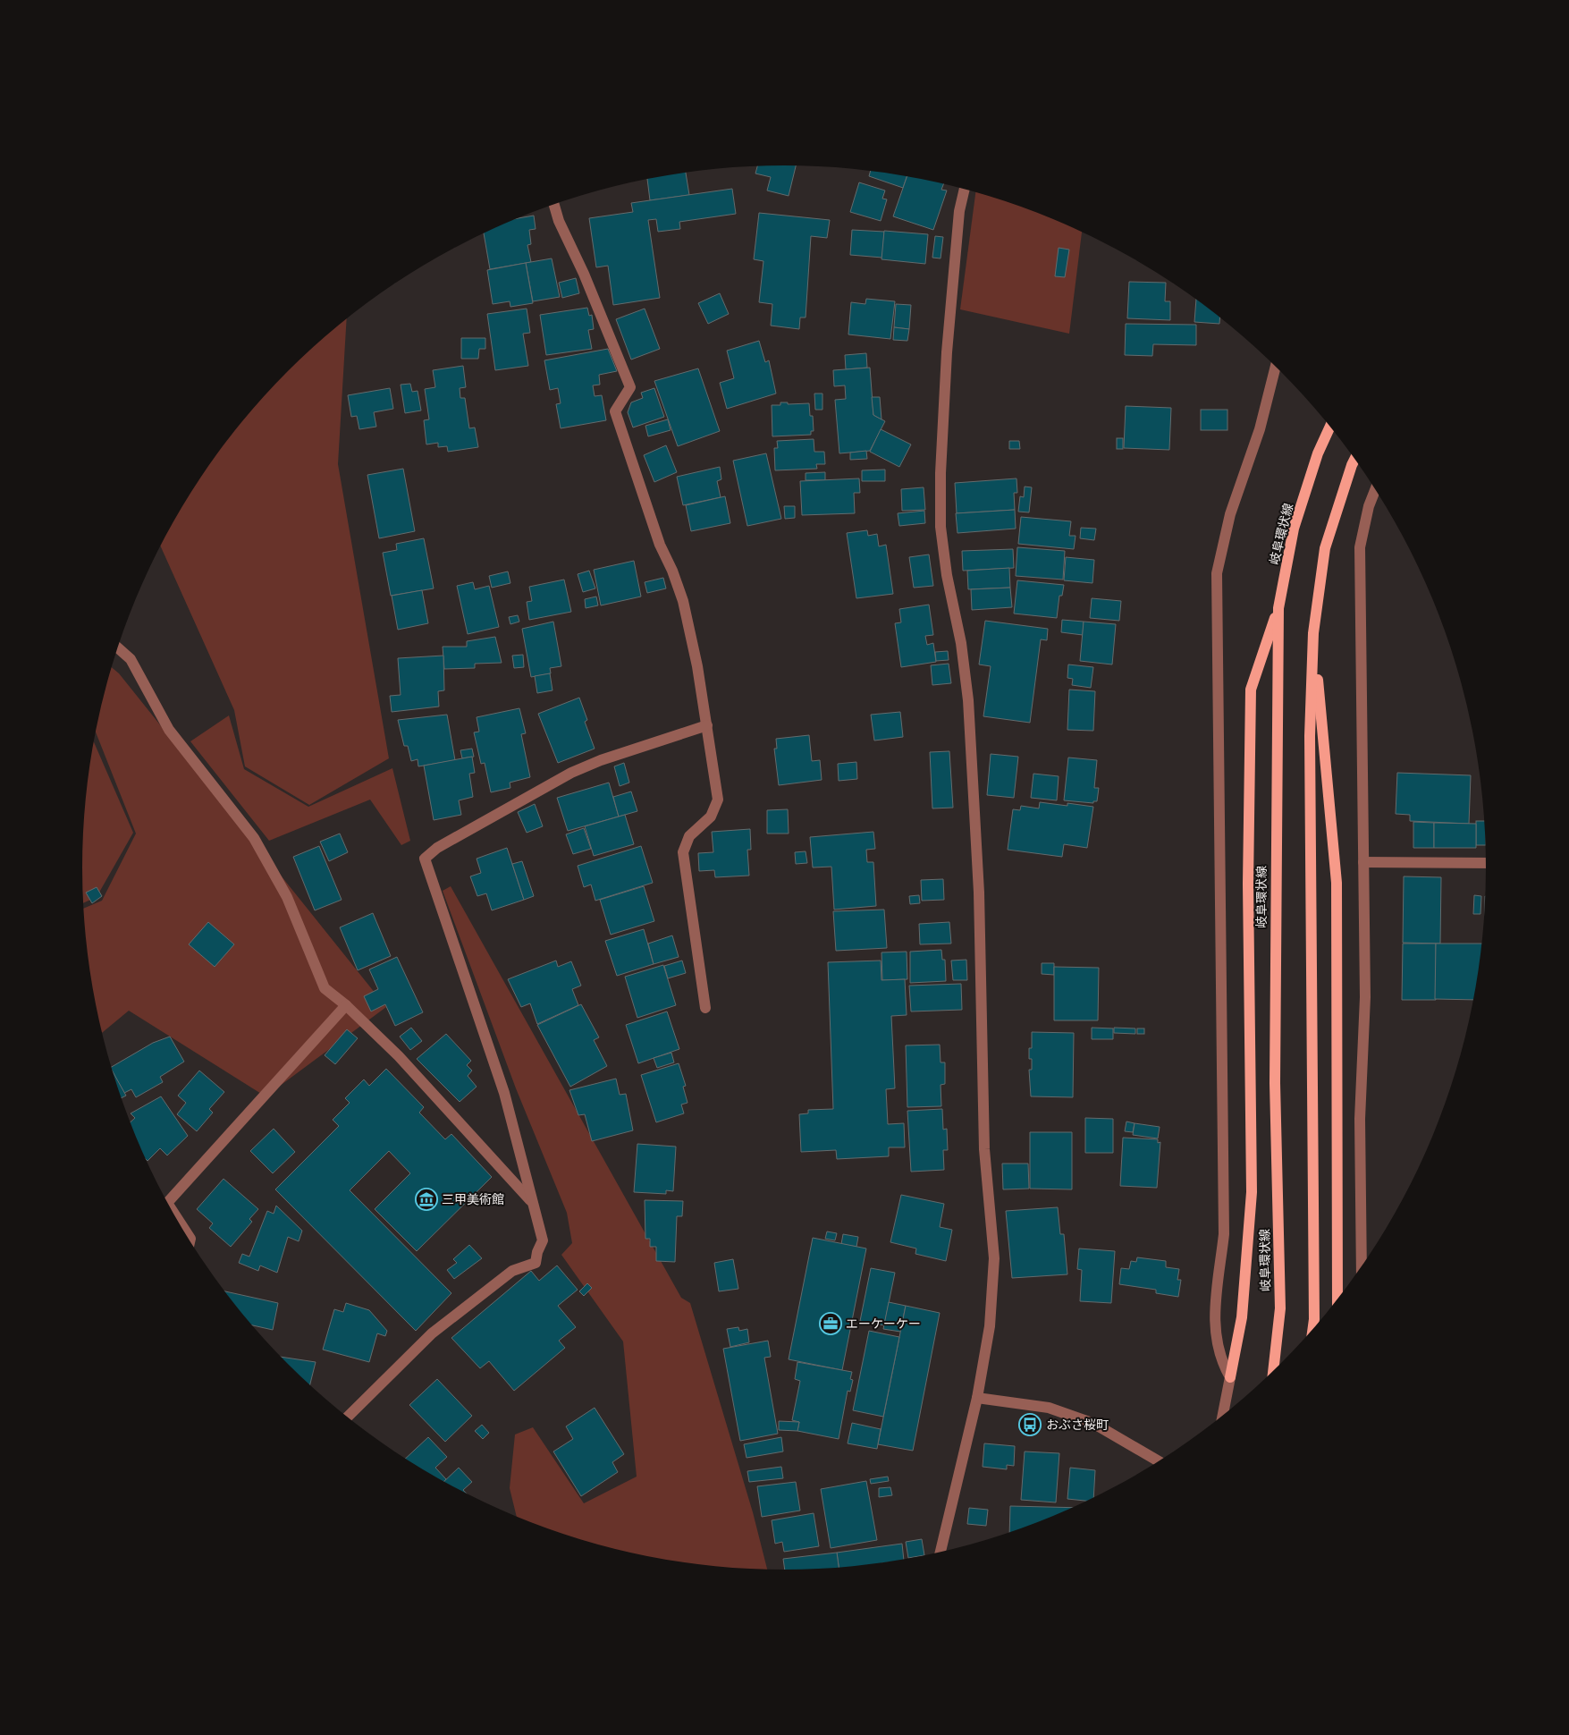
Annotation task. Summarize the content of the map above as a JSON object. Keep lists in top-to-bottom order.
{
  "streets": {
    "main road": ["岐阜環状線"]
  },
  "places": {
    "museum": ["三甲美術館"],
    "office": ["エーケーケー"],
    "bus stop": ["おぶさ桜町"]
  }
}
